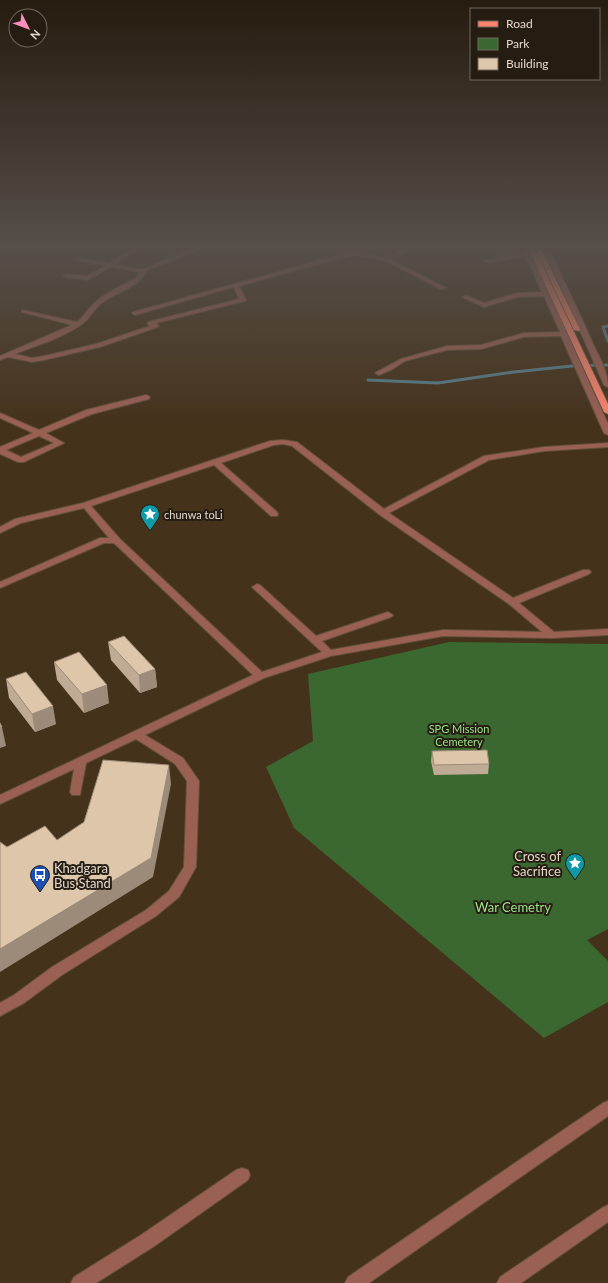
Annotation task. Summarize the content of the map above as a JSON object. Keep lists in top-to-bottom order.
{
  "parks": ["SPG Mission Cemetery", "War Cemetry"],
  "places": {
    "place": ["chunwa toLi", "Cross of Sacrifice"],
    "bus stop": ["Khadgara Bus Stand"]
  },
  "legend": ["Road", "Park", "Building"],
  "north": "bottom right"
}
